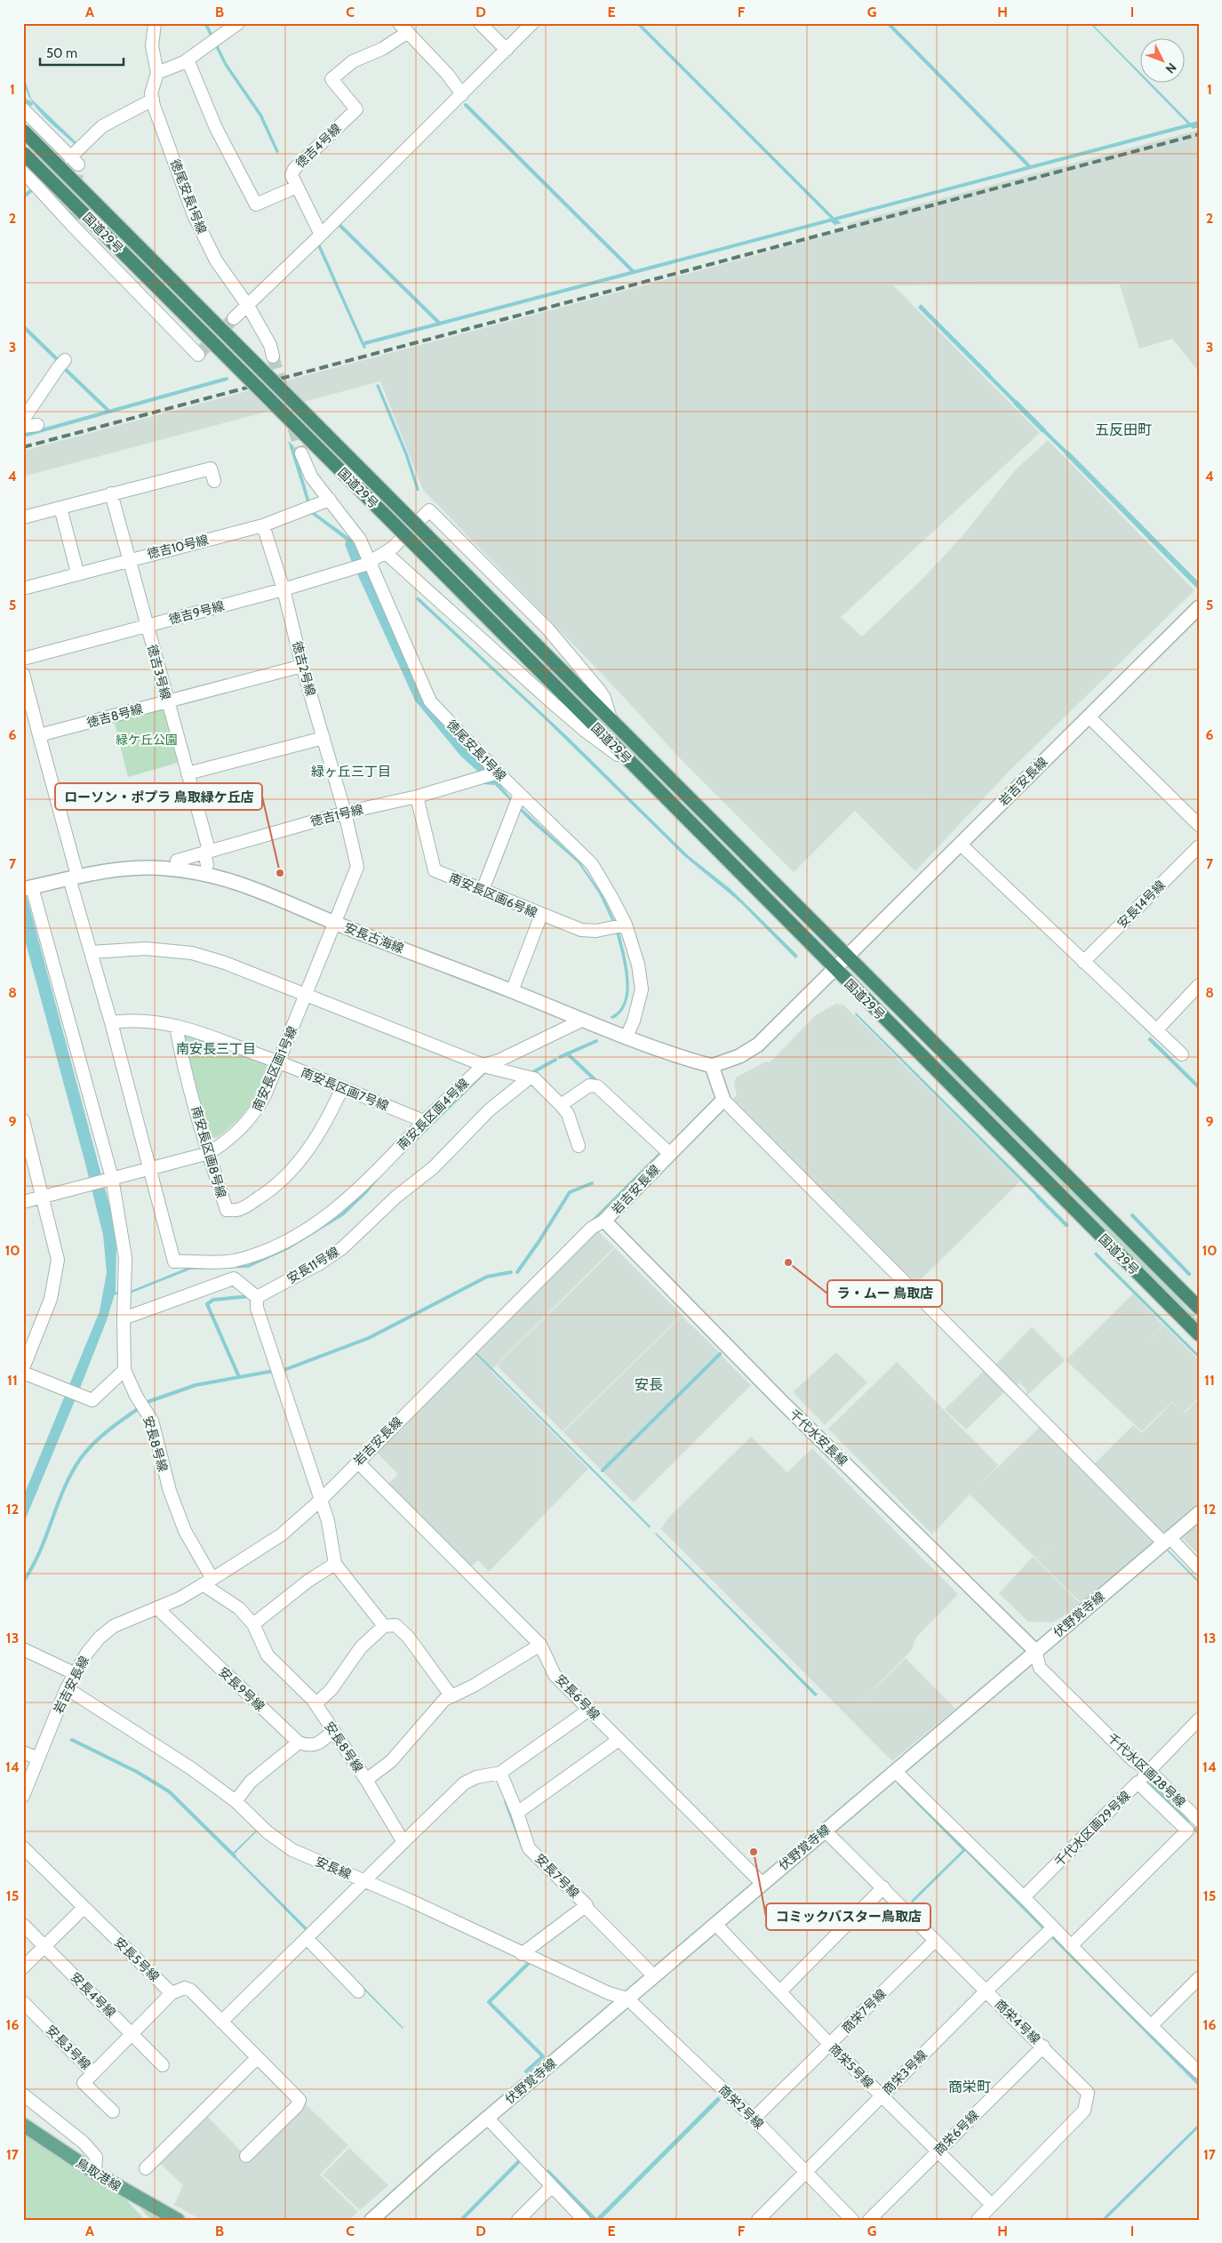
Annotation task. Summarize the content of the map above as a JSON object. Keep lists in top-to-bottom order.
{
  "streets": {
    "highway": ["国道29号"],
    "main road": ["鳥取港線"],
    "street": [
      "徳吉4号線",
      "徳尾安長1号線",
      "徳吉10号線",
      "徳吉9号線",
      "徳吉2号線",
      "徳吉3号線",
      "徳吉8号線",
      "岩吉安長線",
      "徳吉1号線",
      "南安長区画6号線",
      "安長14号線",
      "安長古海線",
      "南安長区画1号線",
      "南安長区画7号線",
      "南安長区画4号線",
      "南安長区画8号線",
      "安長11号線",
      "千代水安長線",
      "安長8号線",
      "伏野覚寺線",
      "安長9号線",
      "安長6号線",
      "千代水区画28号線",
      "千代水区画29号線",
      "安長線",
      "安長7号線",
      "安長5号線",
      "安長4号線",
      "商栄7号線",
      "商栄4号線",
      "安長3号線",
      "商栄5号線",
      "商栄3号線",
      "商栄2号線",
      "商栄6号線"
    ]
  },
  "crossings": [
    ["徳尾安長1号線", "徳吉10号線"],
    ["徳尾安長1号線", "徳吉9号線"],
    ["徳尾安長1号線", "徳吉1号線"],
    ["徳尾安長1号線", "南安長区画6号線"],
    ["徳尾安長1号線", "安長古海線"],
    ["国道29号", "徳吉9号線"],
    ["国道29号", "岩吉安長線"],
    ["徳吉10号線", "徳吉2号線"],
    ["徳吉10号線", "徳吉3号線"],
    ["徳吉9号線", "徳吉2号線"],
    ["徳吉9号線", "徳吉3号線"],
    ["徳吉2号線", "徳吉8号線"],
    ["徳吉2号線", "徳吉1号線"],
    ["徳吉2号線", "南安長区画1号線"],
    ["徳吉3号線", "徳吉8号線"],
    ["徳吉3号線", "徳吉1号線"],
    ["岩吉安長線", "安長古海線"],
    ["岩吉安長線", "千代水安長線"],
    ["岩吉安長線", "安長8号線"],
    ["岩吉安長線", "安長9号線"],
    ["岩吉安長線", "安長6号線"],
    ["岩吉安長線", "安長線"],
    ["徳吉1号線", "南安長区画6号線"],
    ["徳吉1号線", "南安長区画1号線"],
    ["安長古海線", "南安長区画1号線"],
    ["安長古海線", "安長8号線"],
    ["南安長区画1号線", "南安長区画7号線"],
    ["南安長区画1号線", "南安長区画4号線"],
    ["南安長区画1号線", "南安長区画8号線"],
    ["南安長区画1号線", "安長8号線"],
    ["南安長区画7号線", "南安長区画4号線"],
    ["南安長区画7号線", "南安長区画8号線"],
    ["千代水安長線", "伏野覚寺線"],
    ["千代水安長線", "千代水区画28号線"],
    ["伏野覚寺線", "安長6号線"],
    ["伏野覚寺線", "千代水区画28号線"],
    ["伏野覚寺線", "安長線"],
    ["伏野覚寺線", "商栄4号線"],
    ["伏野覚寺線", "商栄5号線"],
    ["伏野覚寺線", "商栄2号線"],
    ["安長線", "安長7号線"],
    ["安長線", "商栄2号線"],
    ["商栄7号線", "商栄4号線"],
    ["商栄7号線", "商栄5号線"],
    ["商栄7号線", "商栄2号線"],
    ["商栄4号線", "商栄5号線"],
    ["商栄4号線", "商栄3号線"],
    ["商栄4号線", "商栄6号線"],
    ["商栄5号線", "商栄3号線"],
    ["商栄5号線", "商栄6号線"],
    ["商栄3号線", "商栄2号線"]
  ],
  "districts": [
    "五反田町",
    "緑ヶ丘三丁目",
    "南安長三丁目",
    "安長",
    "商栄町"
  ],
  "parks": ["緑ケ丘公園"],
  "places": ["ローソン・ポプラ 鳥取緑ケ丘店", "ラ・ムー 鳥取店", "コミックバスター鳥取店"],
  "scale_bar": "50 m",
  "north": "bottom right",
  "grid": {
    "columns": [
      "A",
      "B",
      "C",
      "D",
      "E",
      "F",
      "G",
      "H",
      "I"
    ],
    "rows": [
      "1",
      "2",
      "3",
      "4",
      "5",
      "6",
      "7",
      "8",
      "9",
      "10",
      "11",
      "12",
      "13",
      "14",
      "15",
      "16",
      "17"
    ]
  }
}
